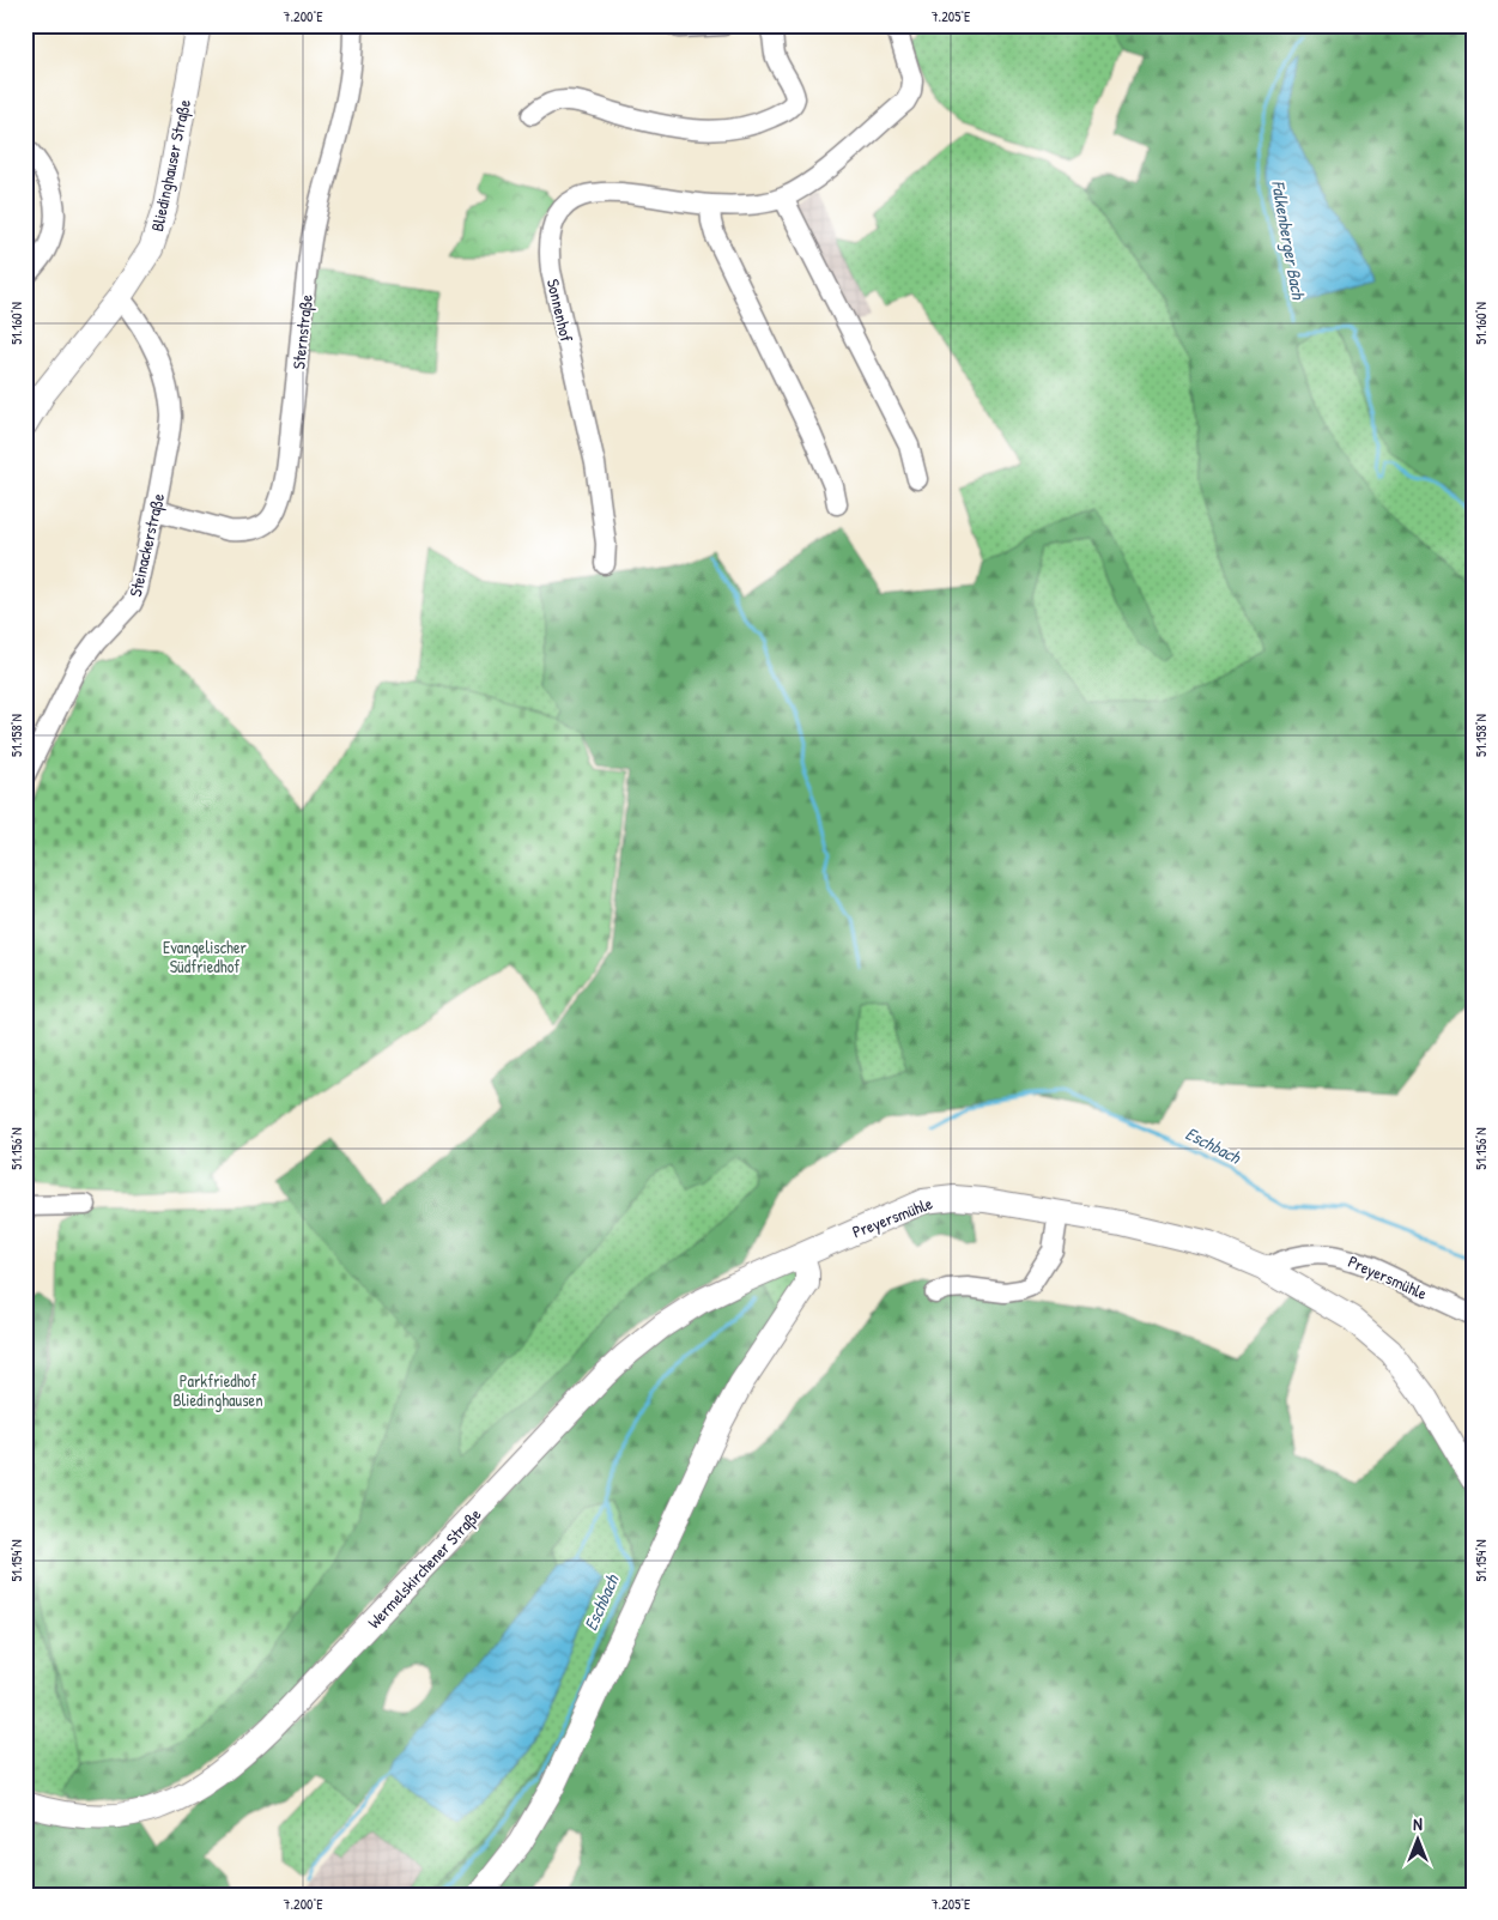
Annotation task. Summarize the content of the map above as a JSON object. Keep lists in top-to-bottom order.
{
  "streets": {
    "main road": ["Bliedinghauser Straße", "Preyersmühle", "Wermelskirchener Straße"],
    "street": ["Sonnenhof", "Sternstraße", "Steinackerstraße"]
  },
  "crossings": [
    ["Bliedinghauser Straße", "Steinackerstraße"],
    ["Sternstraße", "Steinackerstraße"],
    ["Preyersmühle", "Wermelskirchener Straße"]
  ],
  "water": ["Falkenberger Bach", "Eschbach"],
  "parks": ["Evangelischer Südfriedhof", "Parkfriedhof Bliedinghausen"],
  "north": "top",
  "coordinates": [
    "7.200°E",
    "7.205°E",
    "51.160°N",
    "51.158°N",
    "51.156°N",
    "51.154°N"
  ]
}
